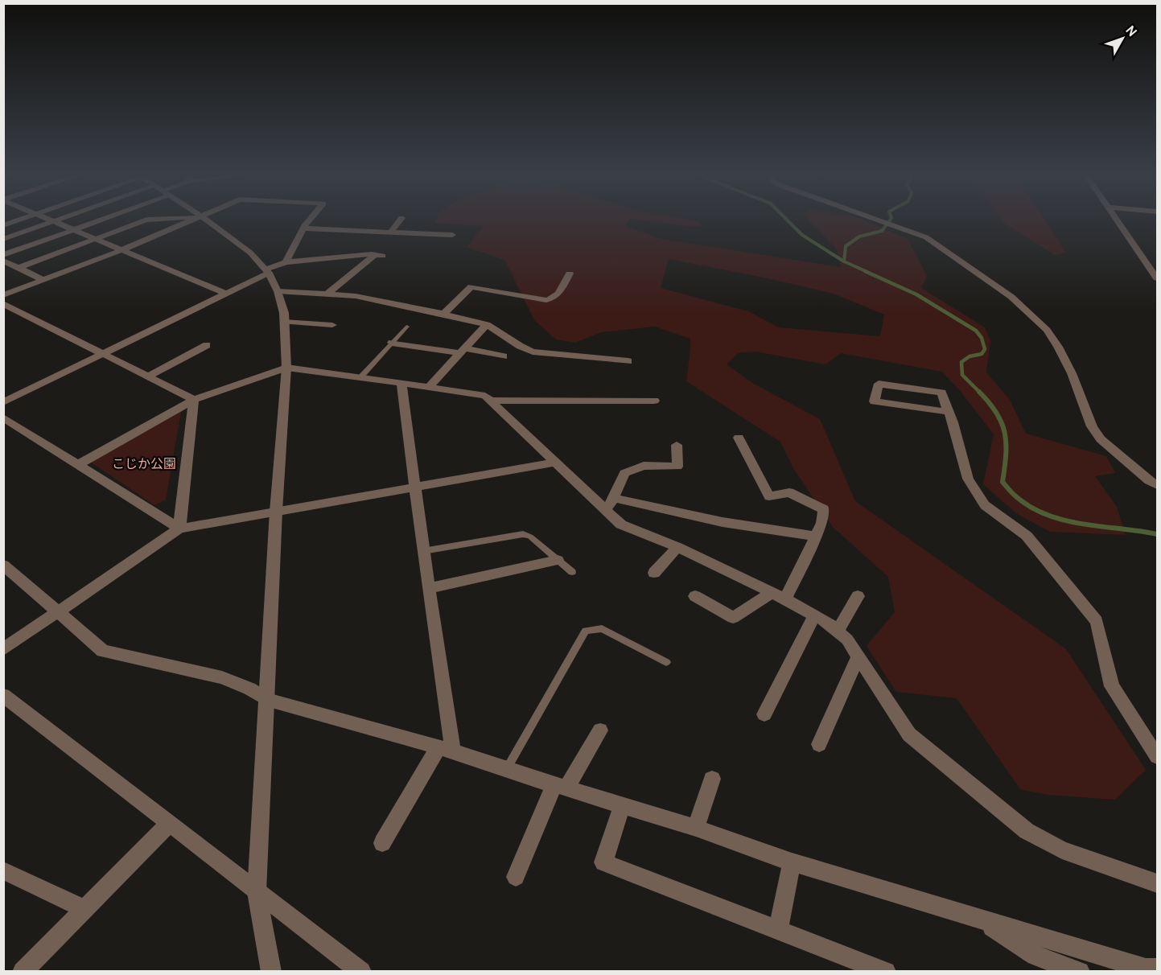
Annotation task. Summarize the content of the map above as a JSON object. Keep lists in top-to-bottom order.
{
  "parks": ["こじか公園"],
  "north": "top right"
}
